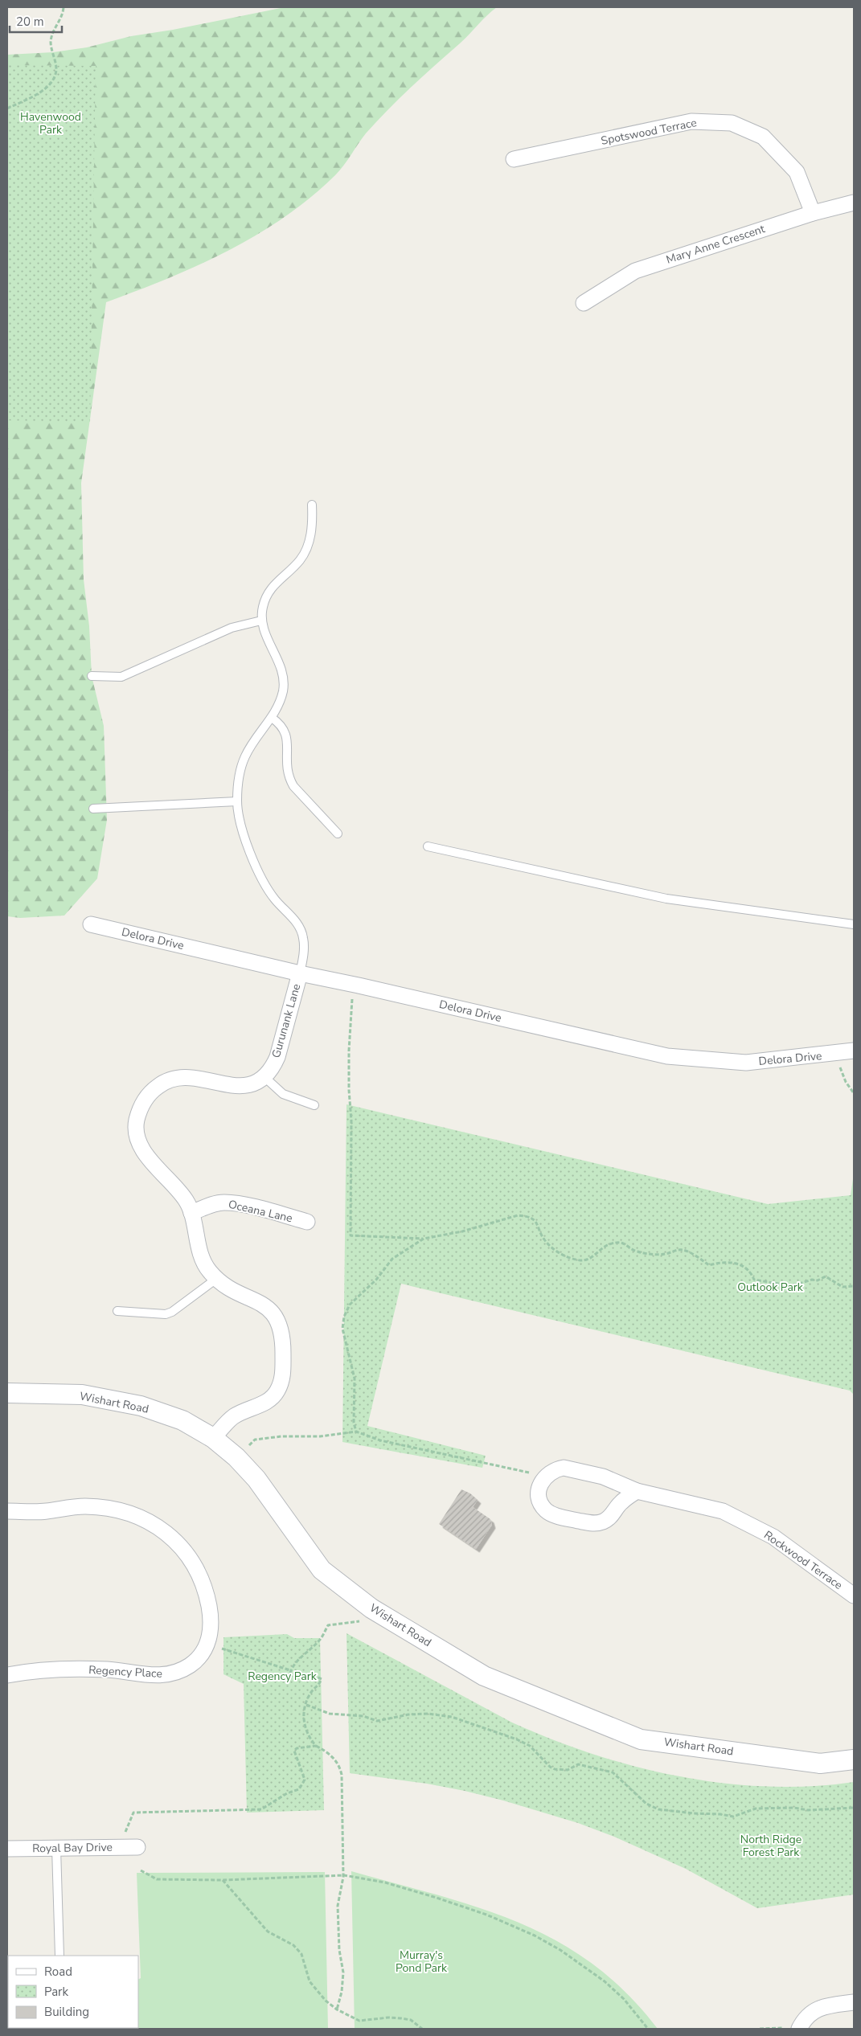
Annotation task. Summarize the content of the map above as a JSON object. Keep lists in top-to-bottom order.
{
  "streets": {
    "street": [
      "Spotswood Terrace",
      "Mary Anne Crescent",
      "Delora Drive",
      "Gurunank Lane",
      "Oceana Lane",
      "Wishart Road",
      "Rockwood Terrace",
      "Regency Place",
      "Royal Bay Drive"
    ]
  },
  "crossings": [
    ["Spotswood Terrace", "Mary Anne Crescent"],
    ["Delora Drive", "Gurunank Lane"]
  ],
  "parks": [
    "Havenwood Park",
    "Outlook Park",
    "Regency Park",
    "North Ridge Forest Park",
    "Murray's Pond Park"
  ],
  "legend": ["Road", "Park", "Building"],
  "scale_bar": "20 m"
}
